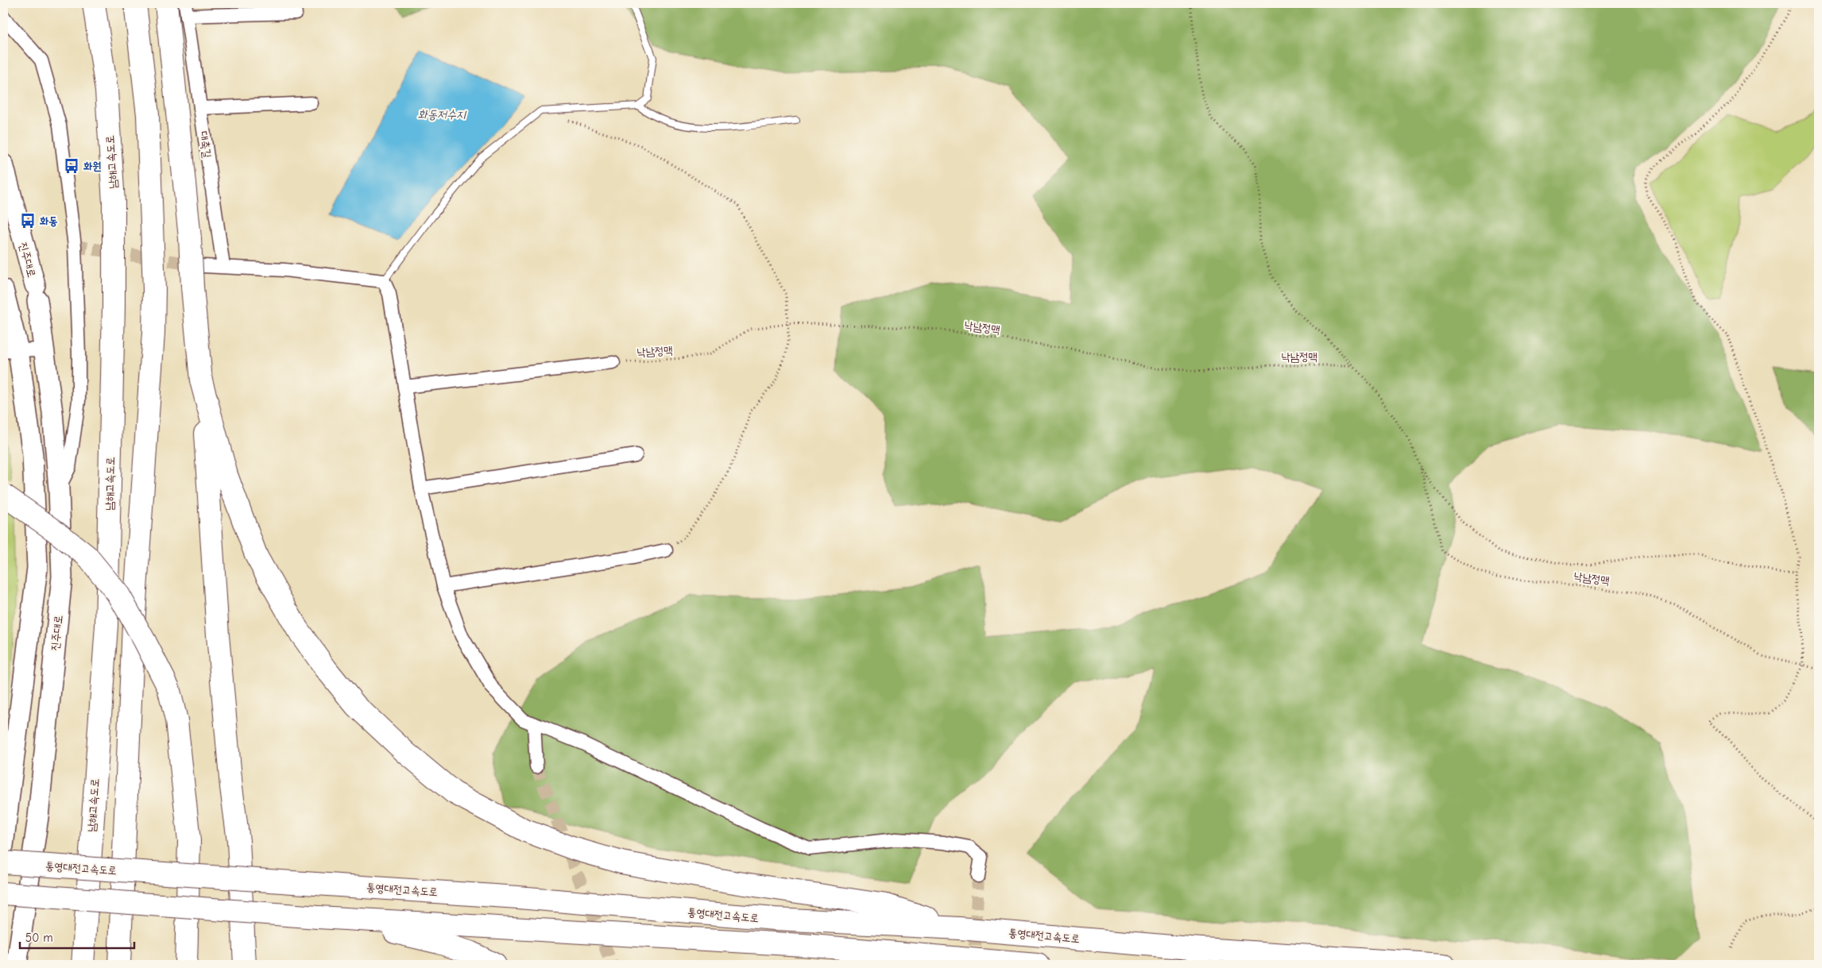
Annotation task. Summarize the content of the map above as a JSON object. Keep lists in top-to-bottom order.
{
  "streets": {
    "highway": ["남해고속도로", "통영대전고속도로"],
    "main road": ["진주대로"],
    "street": ["대축길"],
    "path": ["낙남정맥"]
  },
  "water": ["화동저수지"],
  "places": {
    "bus stop": ["화원", "화동"]
  },
  "scale_bar": "50 m"
}
